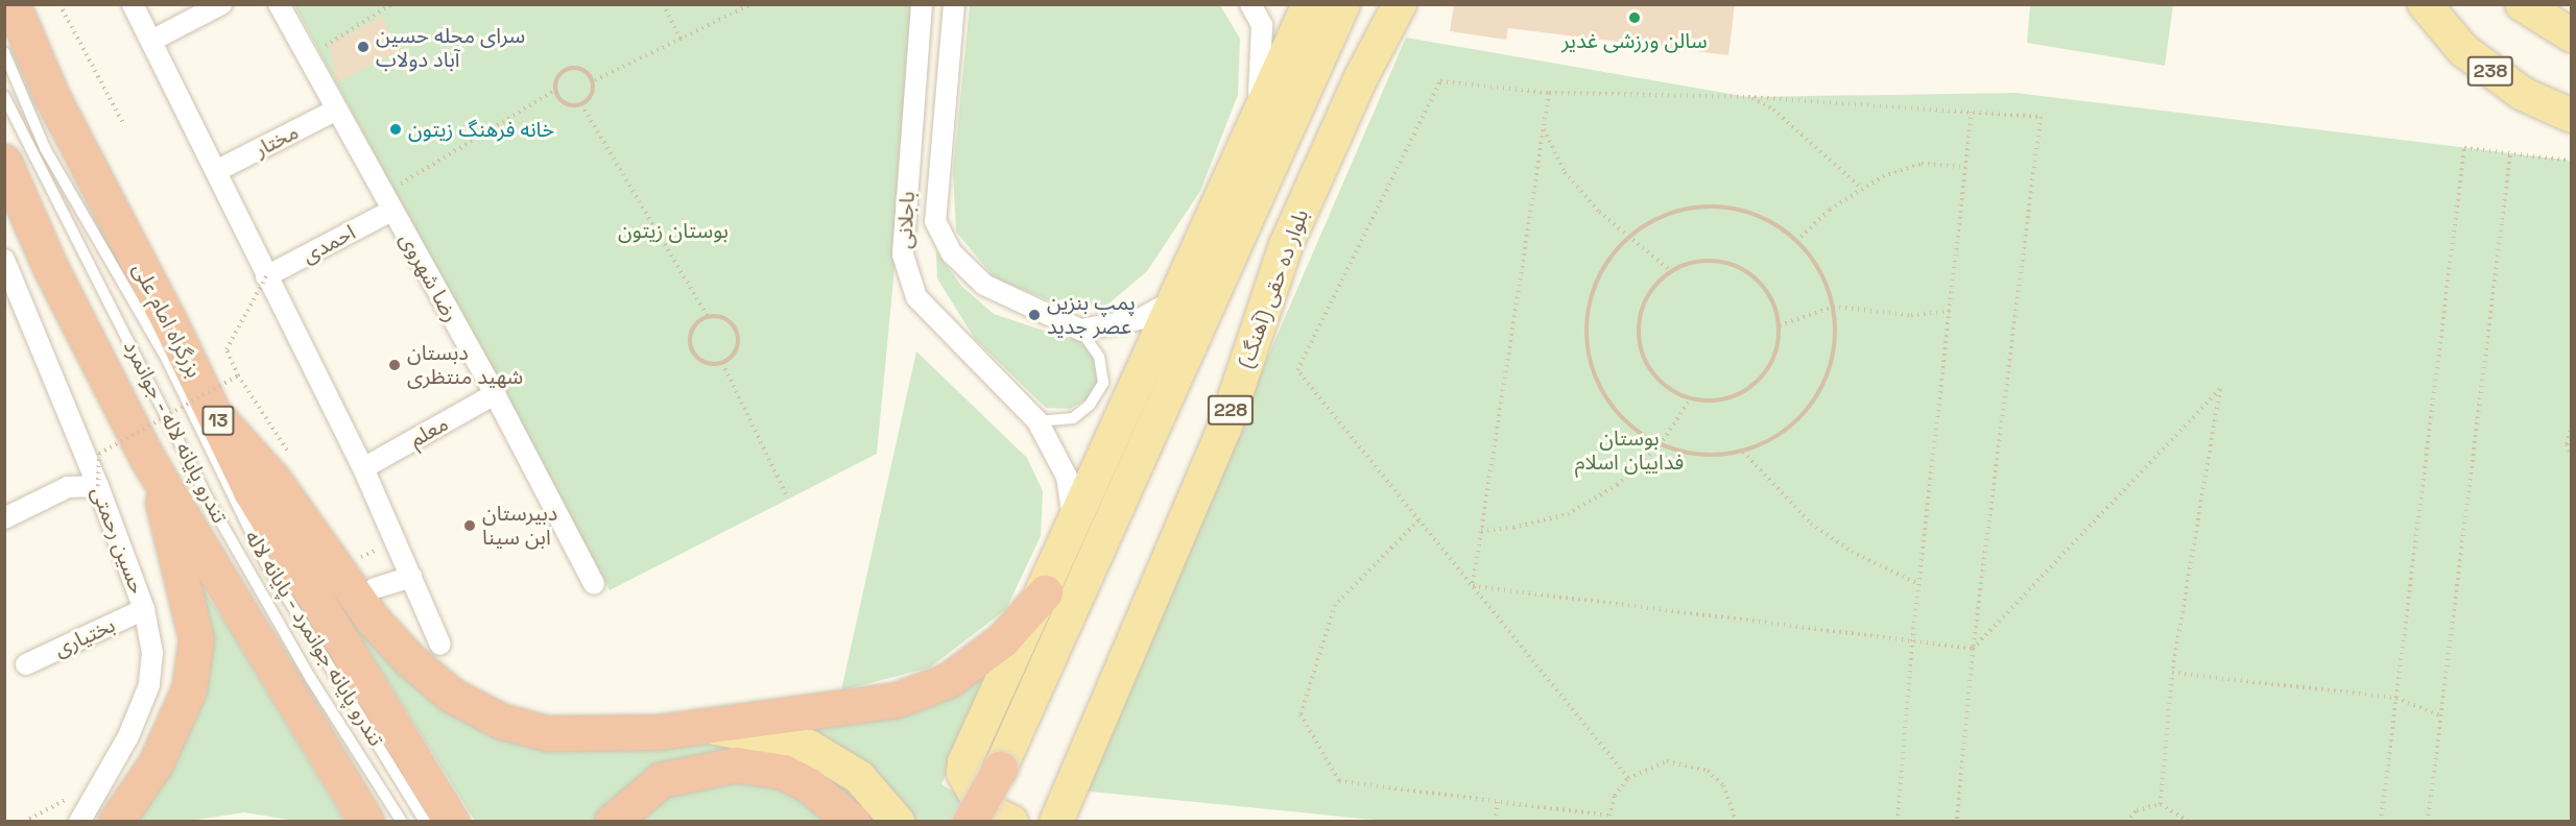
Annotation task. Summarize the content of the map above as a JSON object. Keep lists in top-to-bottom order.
{
  "streets": {
    "highway": ["بزرگراه امام علی", "13"],
    "main road": ["238", "بلوار ده حقی (آهنگ)", "228"],
    "street": [
      "مختار",
      "باجلانی",
      "احمدی",
      "رضا شهروی",
      "معلم",
      "حسین رحمتی",
      "بختیاری"
    ],
    "lane": ["تندرو پایانه لاله - جوانمرد", "تندرو پایانه جوانمرد - پایانه لاله"]
  },
  "crossings": [
    ["مختار", "رضا شهروی"],
    ["احمدی", "رضا شهروی"],
    ["رضا شهروی", "معلم"],
    ["حسین رحمتی", "بختیاری"]
  ],
  "parks": ["بوستان زیتون", "بوستان فداییان اسلام"],
  "places": [
    "سالن ورزشی غدیر",
    "سرای محله حسین آباد دولاب",
    "خانه فرهنگ زيتون",
    "پمپ بنزین عصر جدید",
    "دبستان شهید منتظری",
    "دبیرستان ابن سینا"
  ]
}
